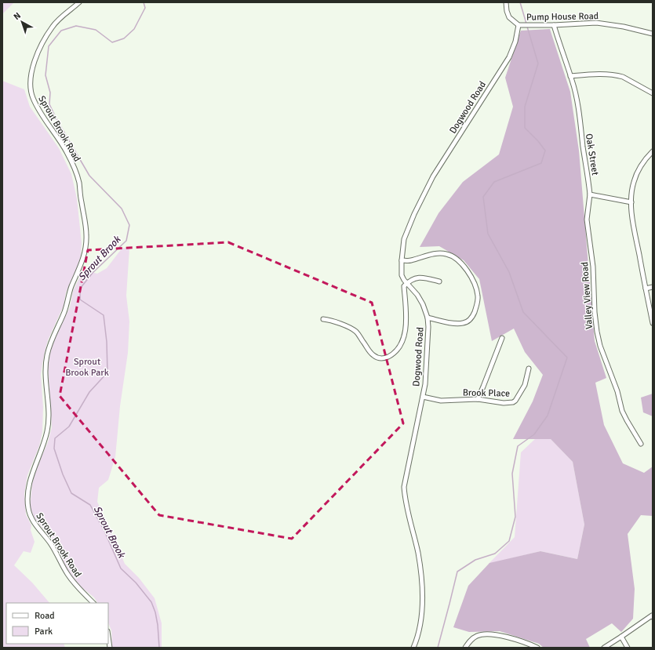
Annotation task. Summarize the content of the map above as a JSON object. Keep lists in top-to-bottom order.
{
  "streets": {
    "street": [
      "Pump House Road",
      "Dogwood Road",
      "Sprout Brook Road",
      "Oak Street",
      "Valley View Road",
      "Brook Place"
    ]
  },
  "crossings": [
    ["Pump House Road", "Dogwood Road"],
    ["Dogwood Road", "Brook Place"],
    ["Oak Street", "Valley View Road"]
  ],
  "water": ["Sprout Brook"],
  "parks": ["Sprout Brook Park"],
  "legend": ["Road", "Park"],
  "north": "top left"
}
